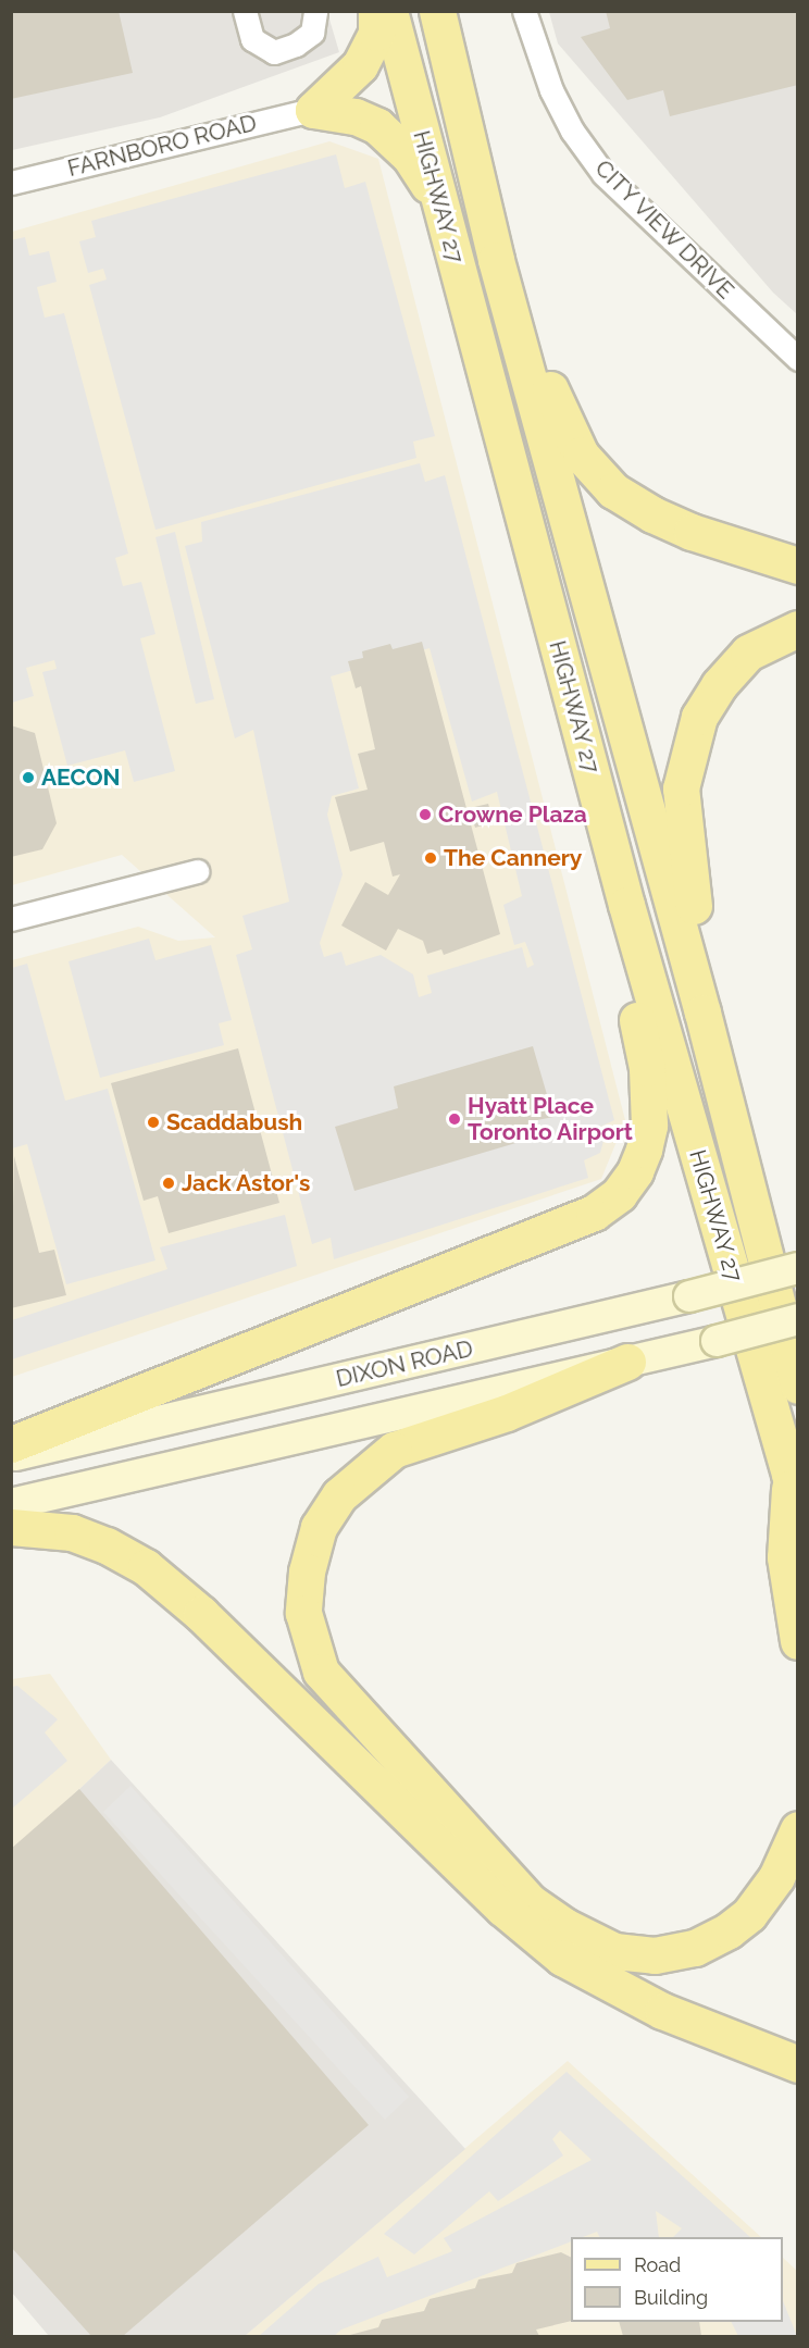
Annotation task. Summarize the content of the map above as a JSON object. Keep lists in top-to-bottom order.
{
  "streets": {
    "main road": ["HIGHWAY 27", "DIXON ROAD"],
    "street": ["FARNBORO ROAD", "CITY VIEW DRIVE"]
  },
  "places": [
    "AECON",
    "Crowne Plaza",
    "The Cannery",
    "Hyatt Place Toronto Airport",
    "Scaddabush",
    "Jack Astor's"
  ],
  "legend": ["Road", "Building"]
}
